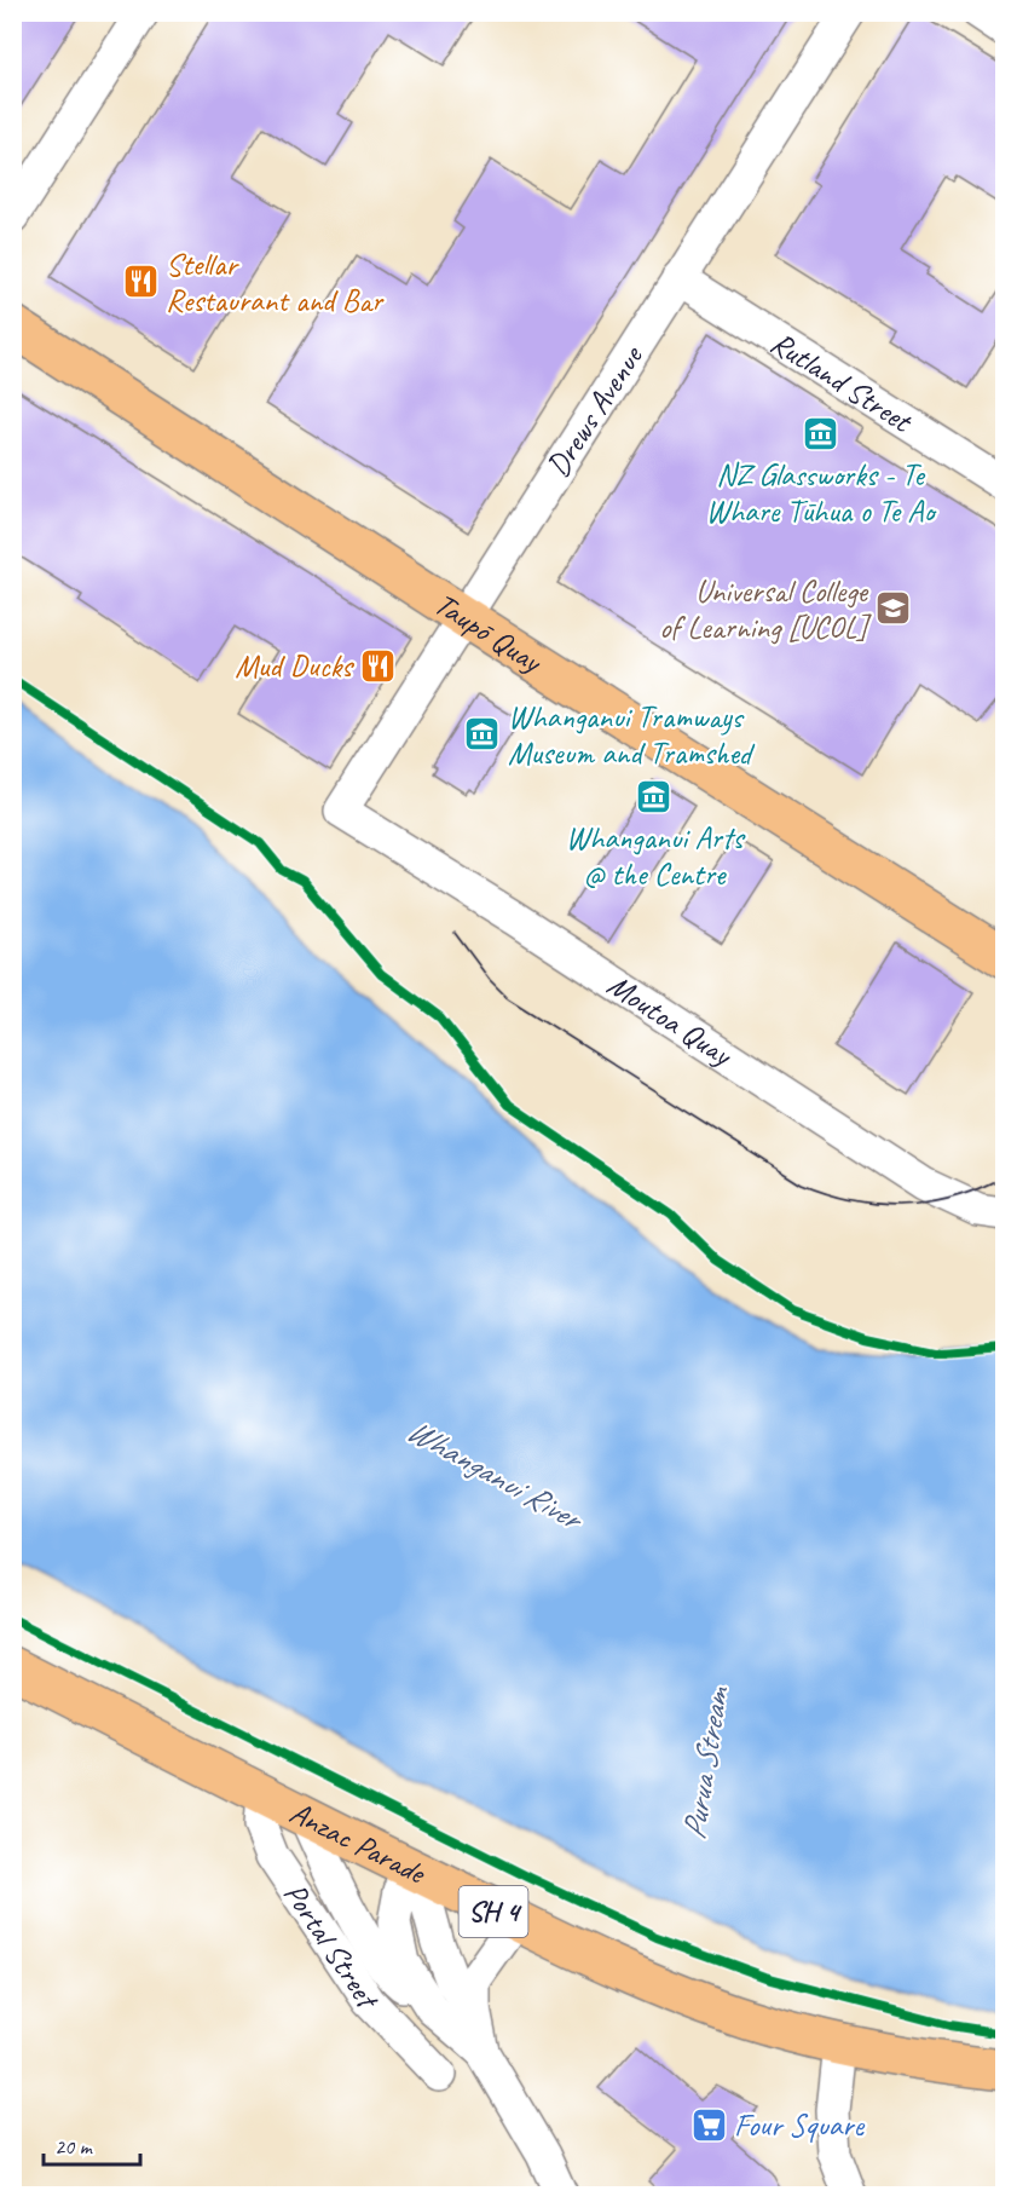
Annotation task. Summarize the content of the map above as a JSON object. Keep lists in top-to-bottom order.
{
  "streets": {
    "main road": ["Taupō Quay", "Anzac Parade", "SH 4"],
    "street": [
      "Rutland Street",
      "Drews Avenue",
      "Moutoa Quay",
      "Portal Street"
    ]
  },
  "crossings": [
    ["Rutland Street", "Drews Avenue"],
    ["Drews Avenue", "Taupō Quay"],
    ["Drews Avenue", "Moutoa Quay"],
    ["Anzac Parade", "Portal Street"]
  ],
  "water": ["Whanganui River", "Purua Stream"],
  "places": {
    "restaurant": ["Stellar Restaurant and Bar", "Mud Ducks"],
    "museum": ["NZ Glassworks - Te Whare Tūhua o Te Ao", "Whanganui Tramways Museum and Tramshed", "Whanganui Arts @ the Centre"],
    "school or university": ["Universal College of Learning [UCOL]"],
    "supermarket": ["Four Square"]
  },
  "scale_bar": "20 m"
}
